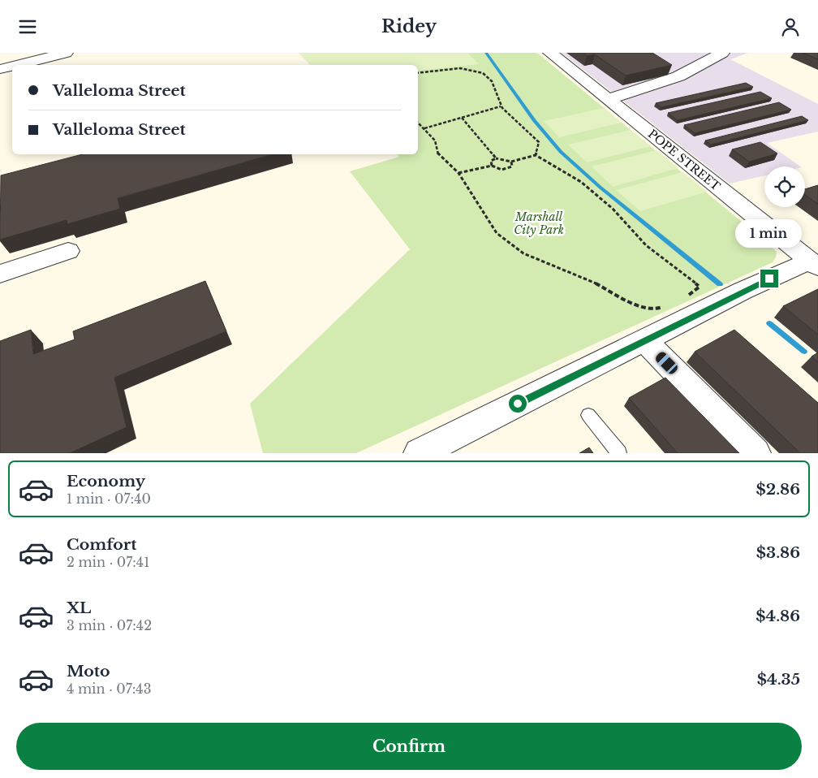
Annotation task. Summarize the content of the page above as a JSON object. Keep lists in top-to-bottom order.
{
  "streets": {
    "street": ["POPE STREET"]
  },
  "parks": ["Marshall City Park"],
  "page": {
    "header": "Ridey",
    "banner": ["Valleloma Street", "Valleloma Street"],
    "bubble": "1 min",
    "list": [
      {
        "name": "Economy",
        "note": "1 min · 07:40",
        "value": "$2.86"
      },
      {
        "name": "Comfort",
        "note": "2 min · 07:41",
        "value": "$3.86"
      },
      {
        "name": "XL",
        "note": "3 min · 07:42",
        "value": "$4.86"
      },
      {
        "name": "Moto",
        "note": "4 min · 07:43",
        "value": "$4.35"
      }
    ],
    "buttons": "Confirm"
  }
}
